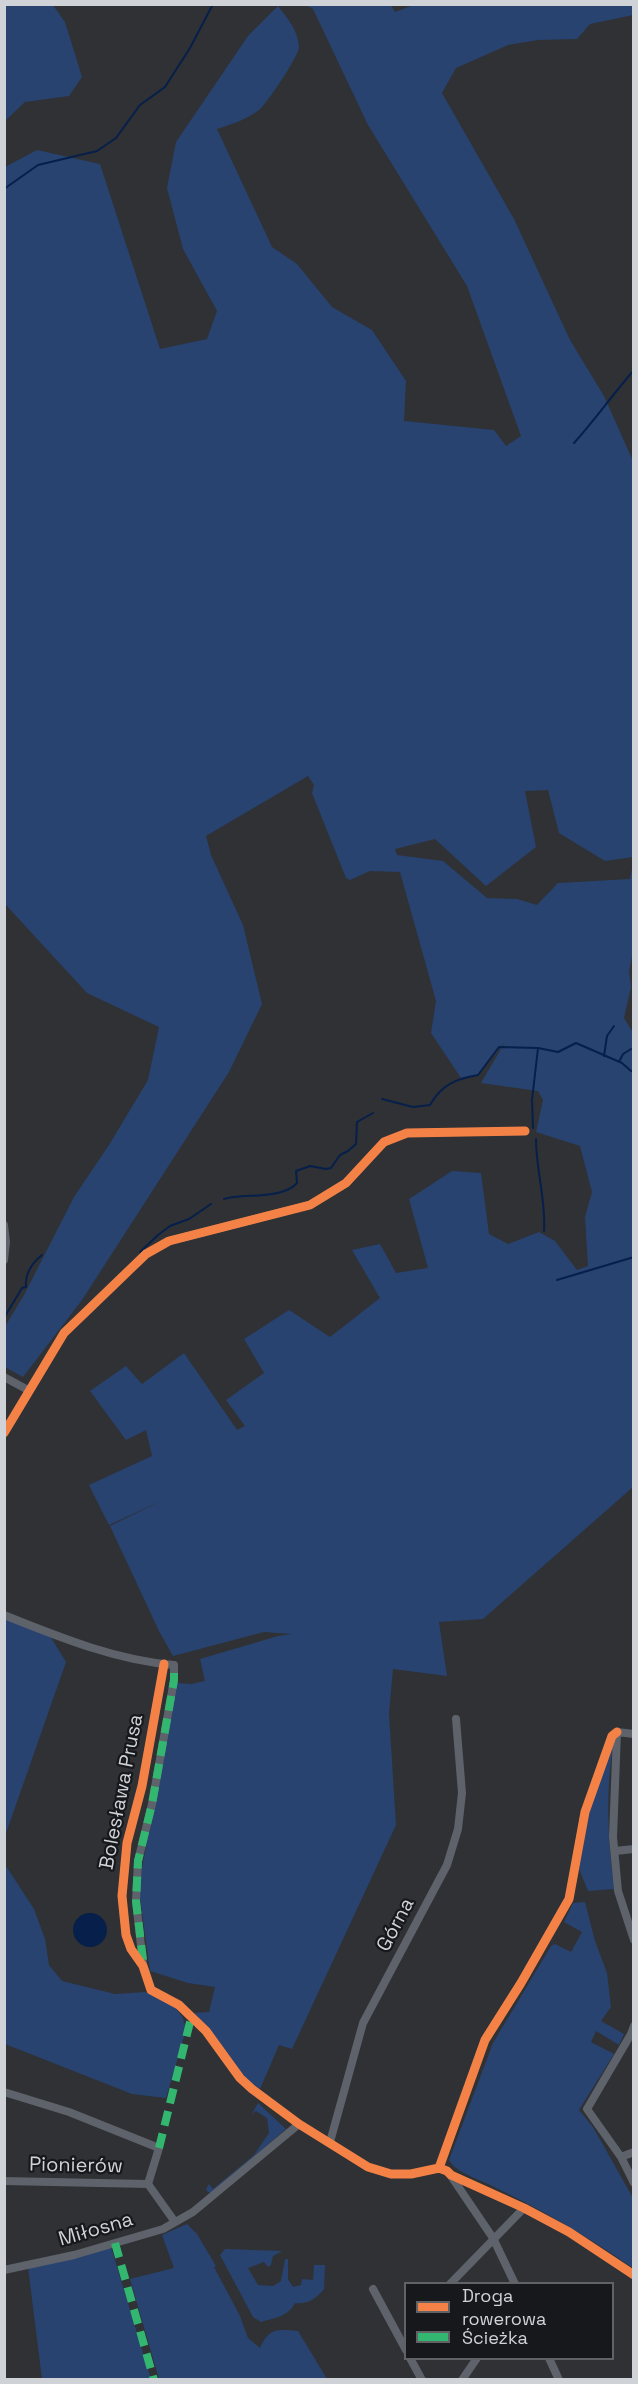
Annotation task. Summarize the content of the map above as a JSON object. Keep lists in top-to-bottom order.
{
  "streets": {
    "street": [
      "Bolesława Prusa",
      "Górna",
      "Pionierów",
      "Miłosna"
    ]
  },
  "crossings": [
    ["Bolesława Prusa", "Górna"],
    ["Bolesława Prusa", "Miłosna"]
  ],
  "legend": ["Droga rowerowa", "Ścieżka"]
}
